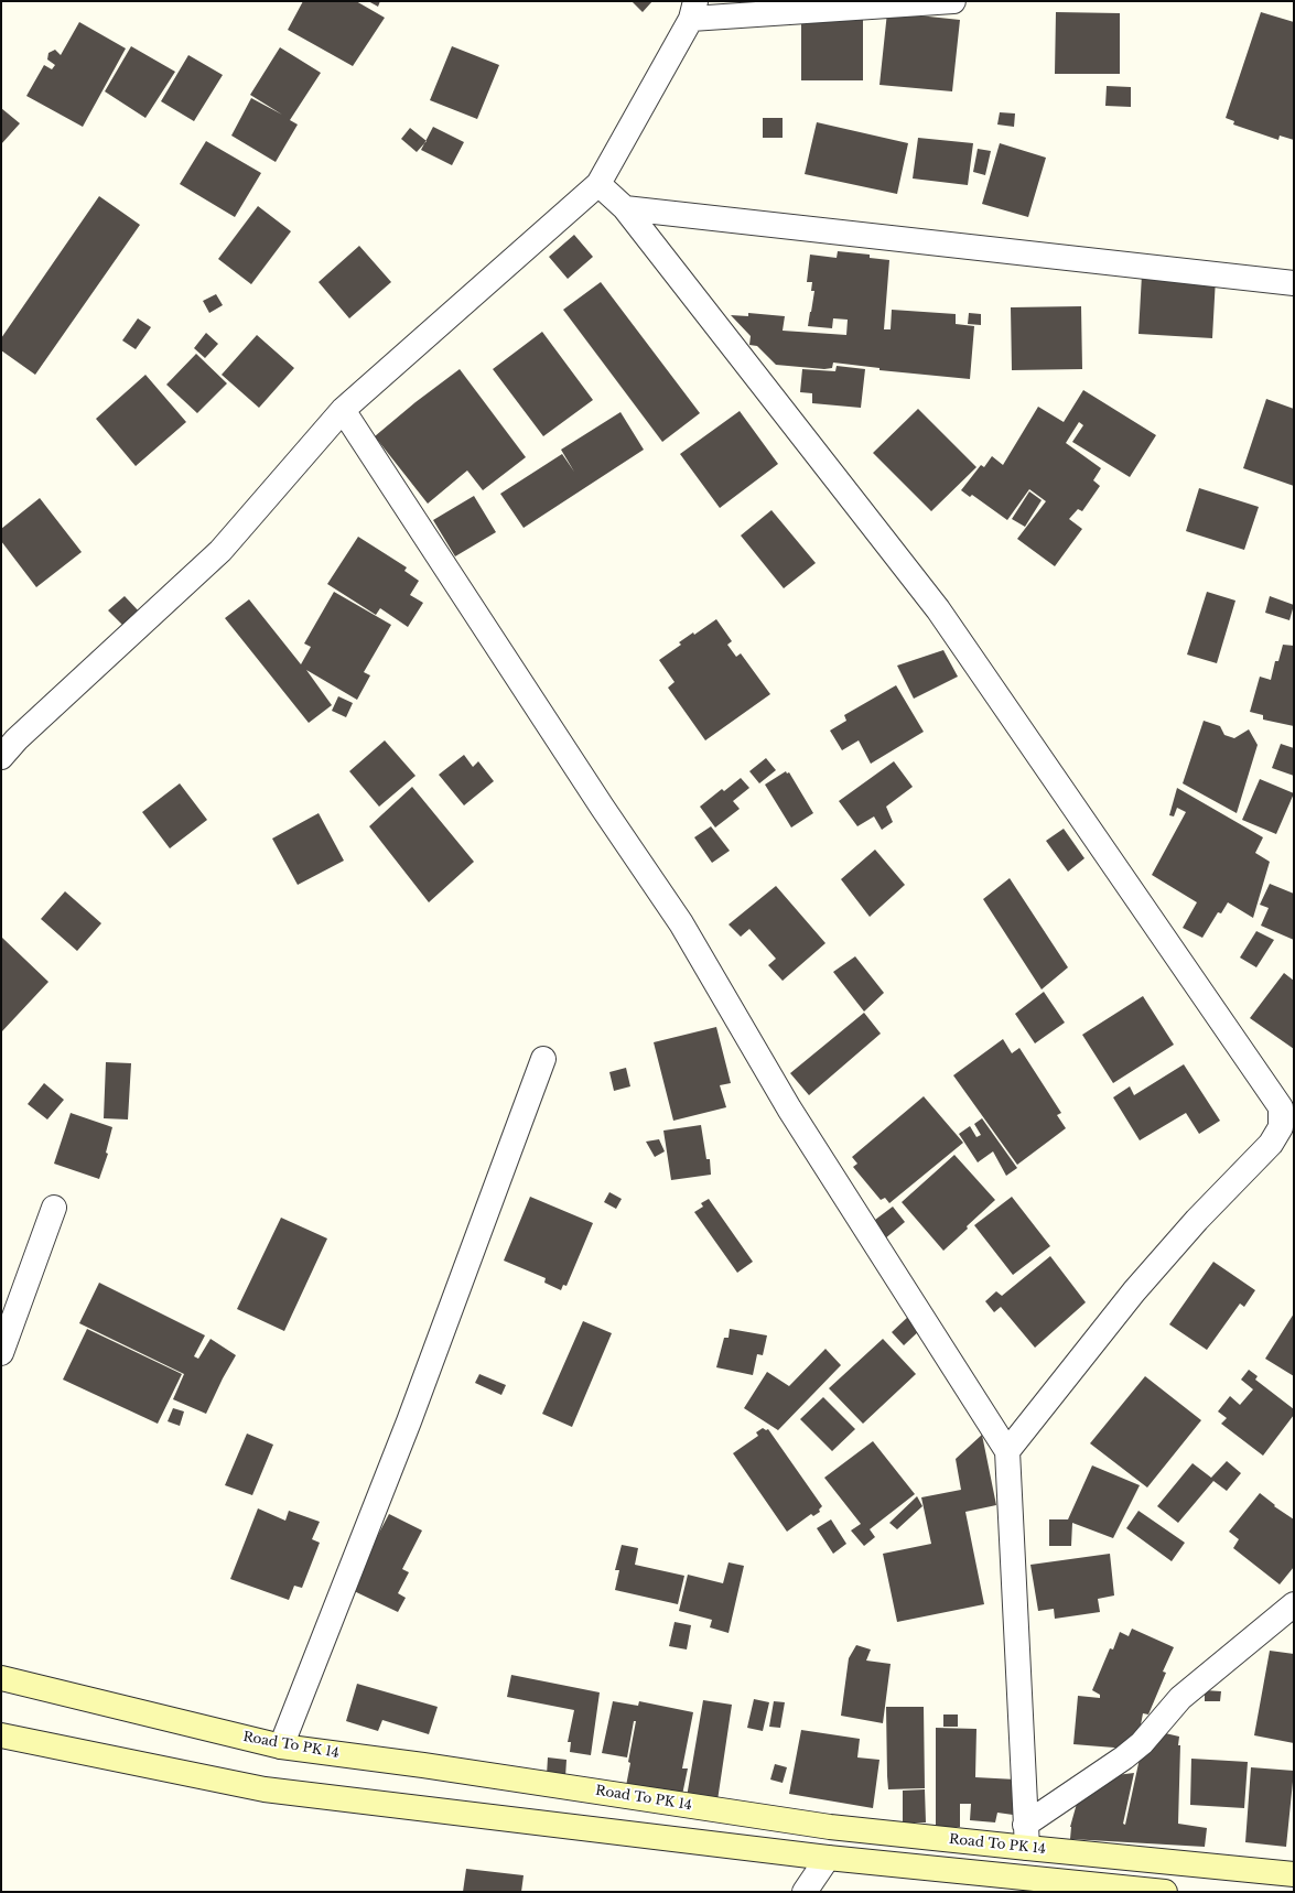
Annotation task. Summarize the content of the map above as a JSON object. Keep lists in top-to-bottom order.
{
  "streets": {
    "main road": ["Road To PK 14"]
  }
}
